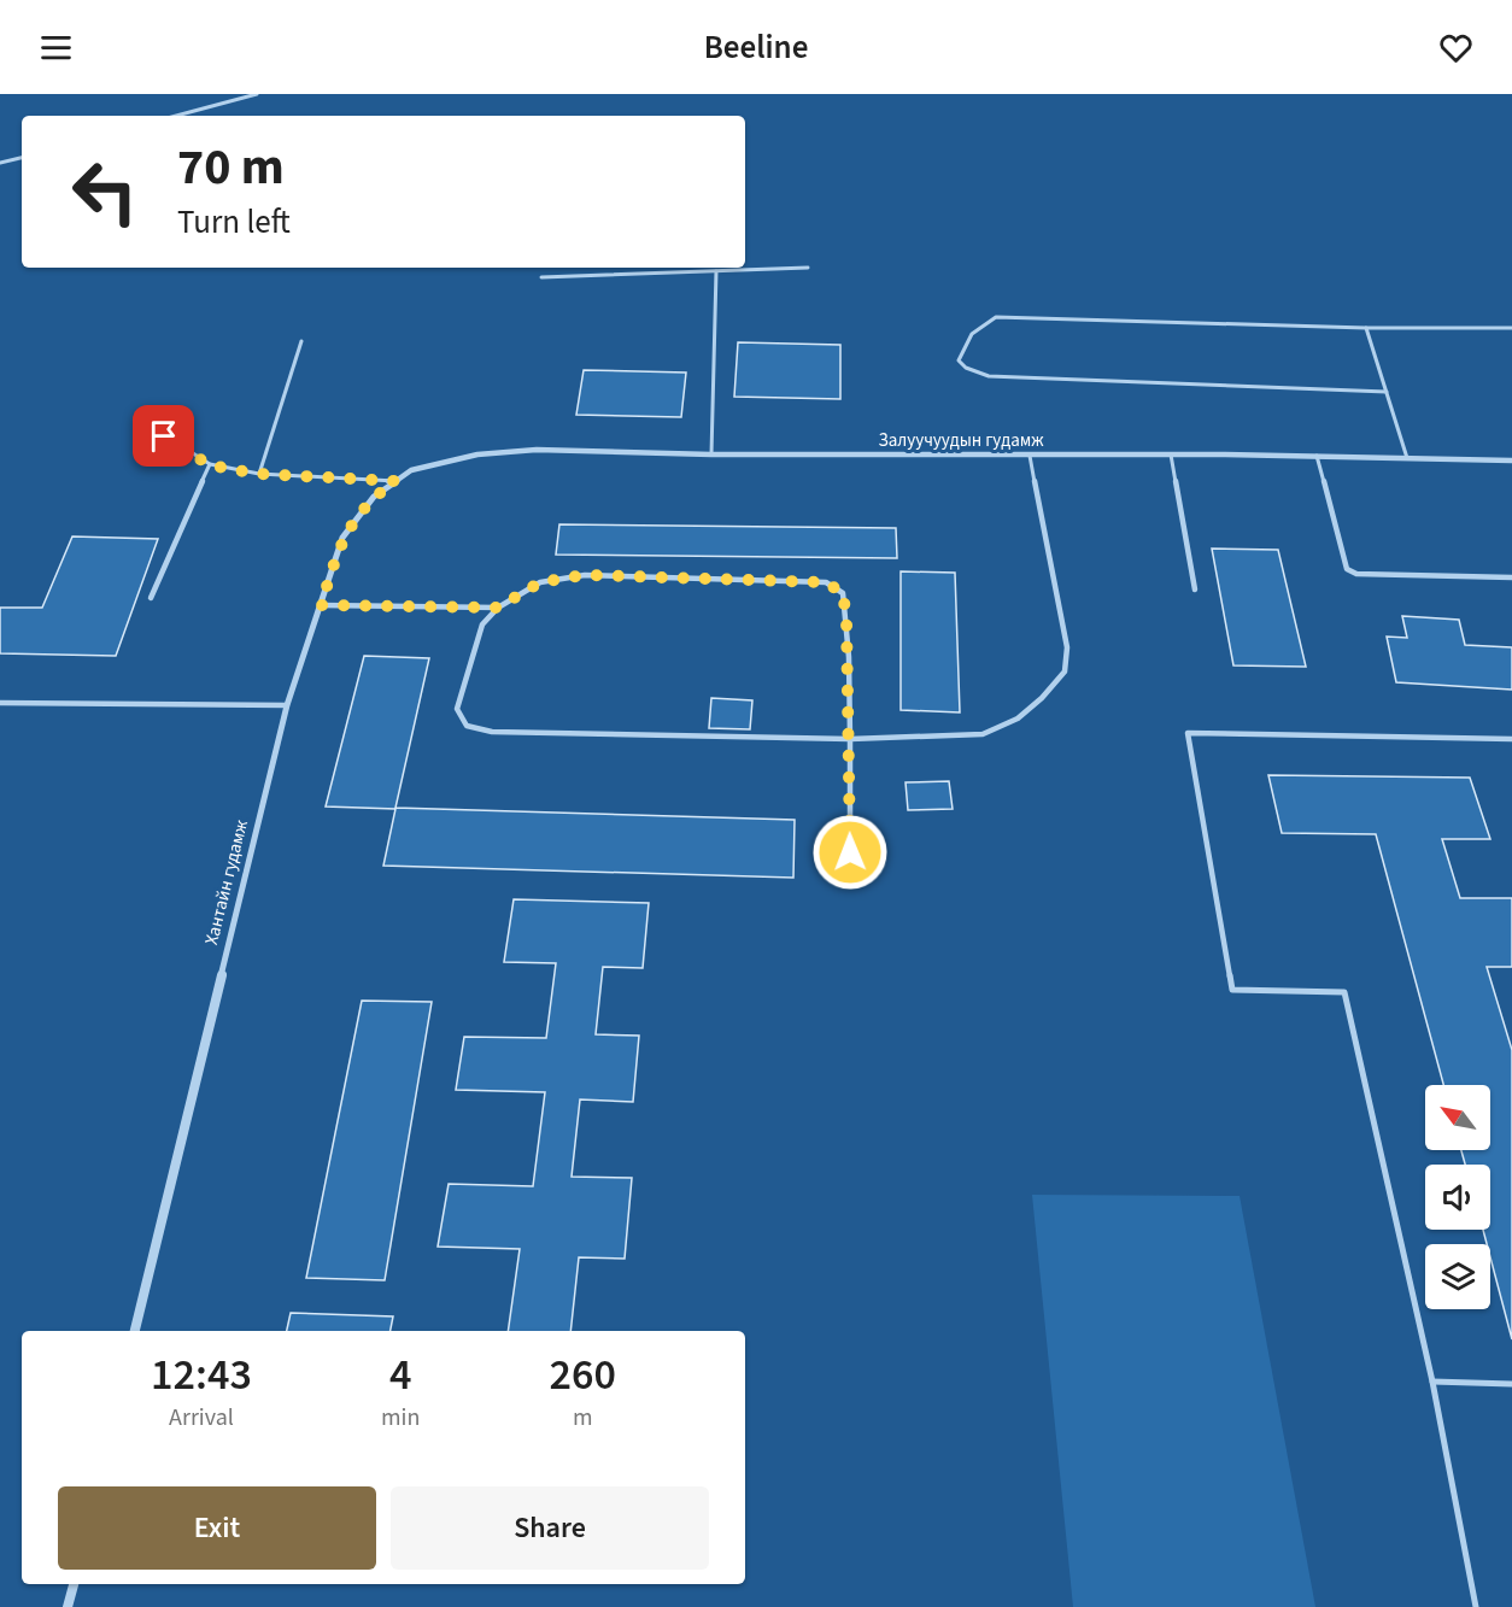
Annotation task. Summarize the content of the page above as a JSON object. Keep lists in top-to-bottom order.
{
  "streets": {
    "street": ["Залуучуудын гудамж", "Хантайн гудамж"]
  },
  "crossings": [
    ["Залуучуудын гудамж", "Хантайн гудамж"]
  ],
  "north": "top left",
  "page": {
    "header": "Beeline",
    "turn": ["70 m", "Turn left"],
    "eta": [
      "12:43",
      "Arrival",
      "4",
      "min",
      "260",
      "m"
    ],
    "buttons": ["Exit", "Share"]
  }
}
